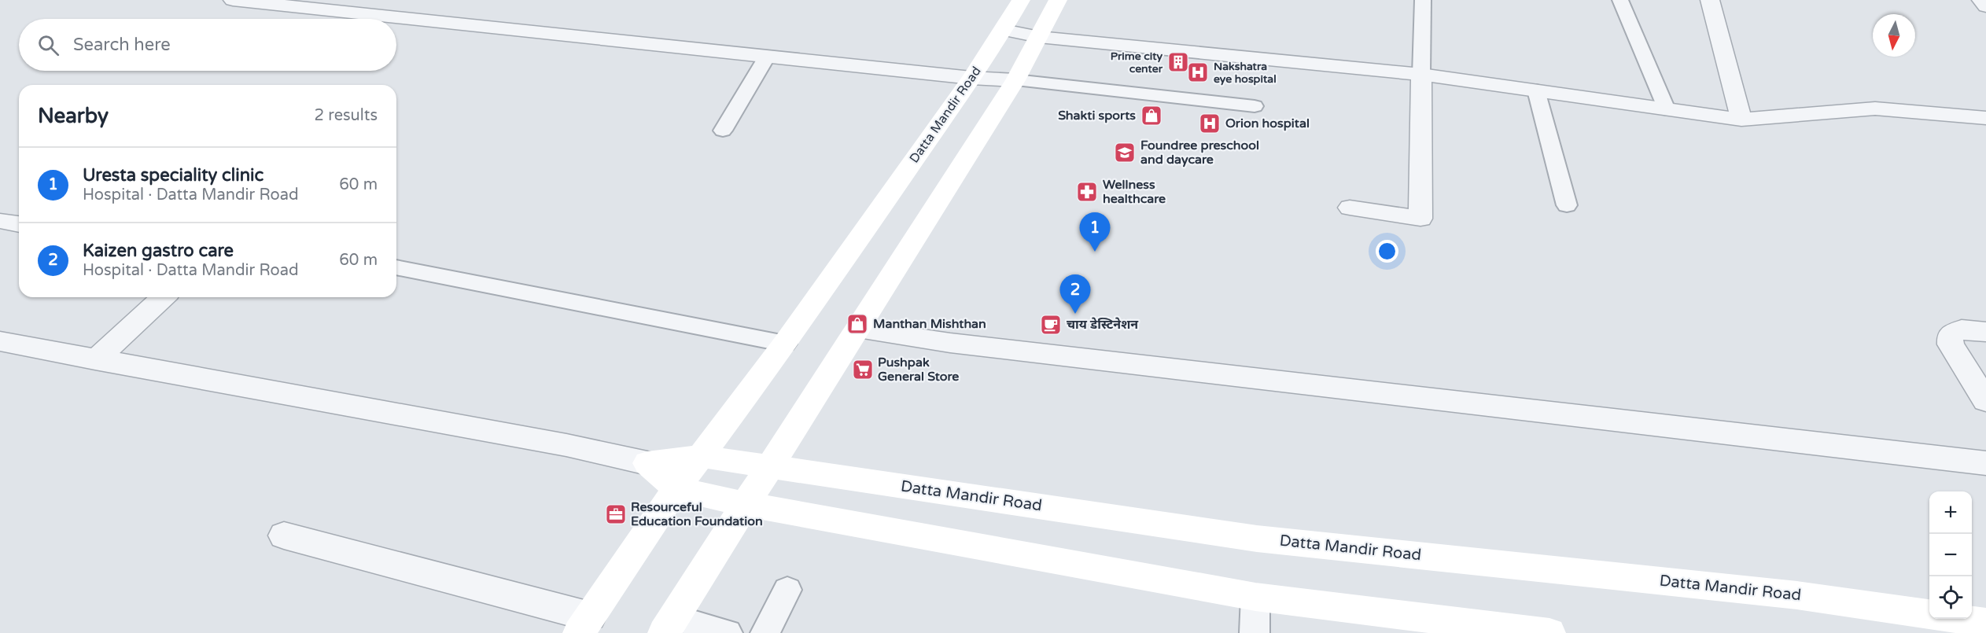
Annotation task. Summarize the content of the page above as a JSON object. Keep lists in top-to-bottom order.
{
  "streets": {
    "main road": ["Datta Mandir Road"]
  },
  "places": {
    "building": ["Prime city center"],
    "hospital": ["Nakshatra eye hospital", "Orion hospital"],
    "shop": ["Shakti sports", "Manthan Mishthan"],
    "school or university": ["Foundree preschool and daycare"],
    "pharmacy": ["Wellness healthcare"],
    "cafe": ["चाय डेस्टिनेशन"],
    "supermarket": ["Pushpak General Store"],
    "office": ["Resourceful Education Foundation"]
  },
  "north": "bottom",
  "page": {
    "search": "Search here",
    "heading": ["Nearby", "2 results"],
    "list": [
      {
        "mark": "1",
        "name": "Uresta speciality clinic",
        "note": "Hospital · Datta Mandir Road",
        "value": "60 m"
      },
      {
        "mark": "2",
        "name": "Kaizen gastro care",
        "note": "Hospital · Datta Mandir Road",
        "value": "60 m"
      }
    ],
    "pins": ["1", "2"],
    "map_buttons": ["+", "−"]
  }
}
